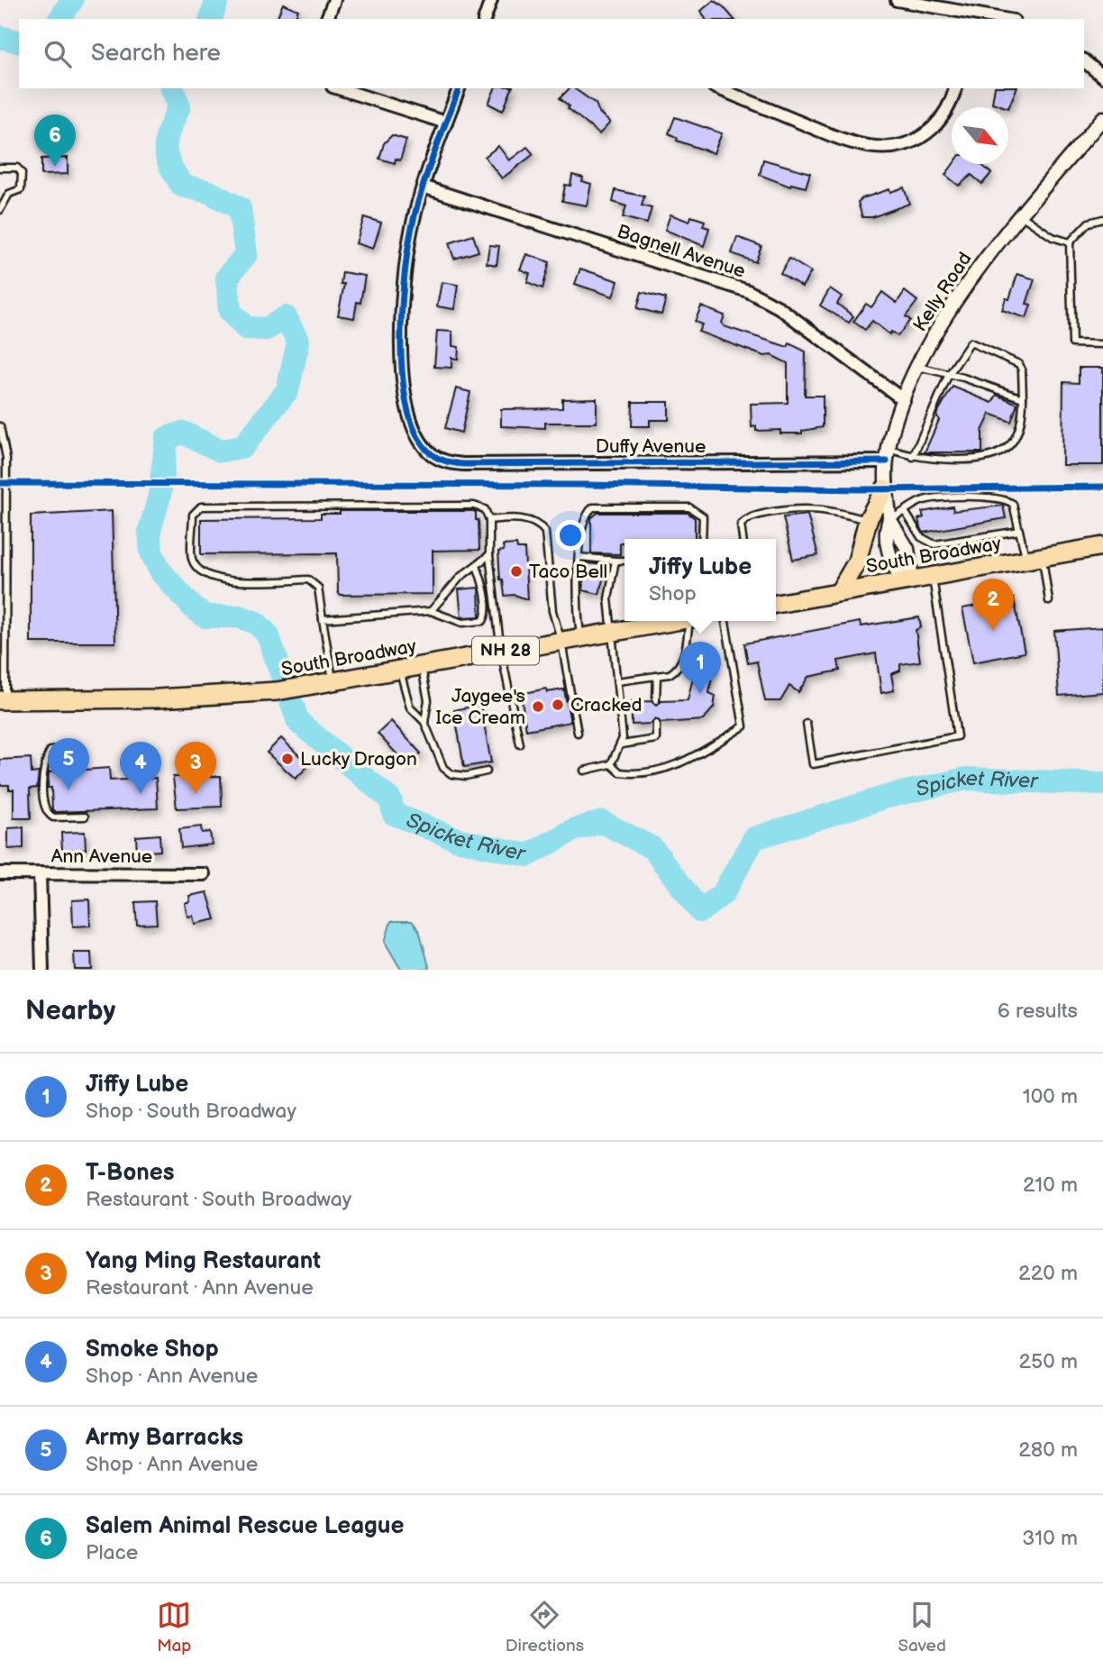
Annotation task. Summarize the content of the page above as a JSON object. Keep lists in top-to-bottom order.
{
  "streets": {
    "main road": ["South Broadway", "NH 28"],
    "street": [
      "Bagnell Avenue",
      "Kelly Road",
      "Duffy Avenue",
      "Ann Avenue"
    ]
  },
  "crossings": [
    ["Bagnell Avenue", "Kelly Road"],
    ["Bagnell Avenue", "Duffy Avenue"],
    ["Kelly Road", "Duffy Avenue"],
    ["Kelly Road", "South Broadway"]
  ],
  "water": ["Spicket River"],
  "places": [
    "Taco Bell",
    "Cracked",
    "Jaygee's Ice Cream",
    "Lucky Dragon"
  ],
  "north": "bottom right",
  "page": {
    "search": "Search here",
    "pins": [
      "6",
      "2",
      "1",
      "5",
      "3",
      "4"
    ],
    "popup": ["Jiffy Lube", "Shop"],
    "heading": ["Nearby", "6 results"],
    "list": [
      {
        "mark": "1",
        "name": "Jiffy Lube",
        "note": "Shop · South Broadway",
        "value": "100 m"
      },
      {
        "mark": "2",
        "name": "T-Bones",
        "note": "Restaurant · South Broadway",
        "value": "210 m"
      },
      {
        "mark": "3",
        "name": "Yang Ming Restaurant",
        "note": "Restaurant · Ann Avenue",
        "value": "220 m"
      },
      {
        "mark": "4",
        "name": "Smoke Shop",
        "note": "Shop · Ann Avenue",
        "value": "250 m"
      },
      {
        "mark": "5",
        "name": "Army Barracks",
        "note": "Shop · Ann Avenue",
        "value": "280 m"
      },
      {
        "mark": "6",
        "name": "Salem Animal Rescue League",
        "note": "Place",
        "value": "310 m"
      }
    ],
    "nav": ["Map", "Directions", "Saved"]
  }
}
